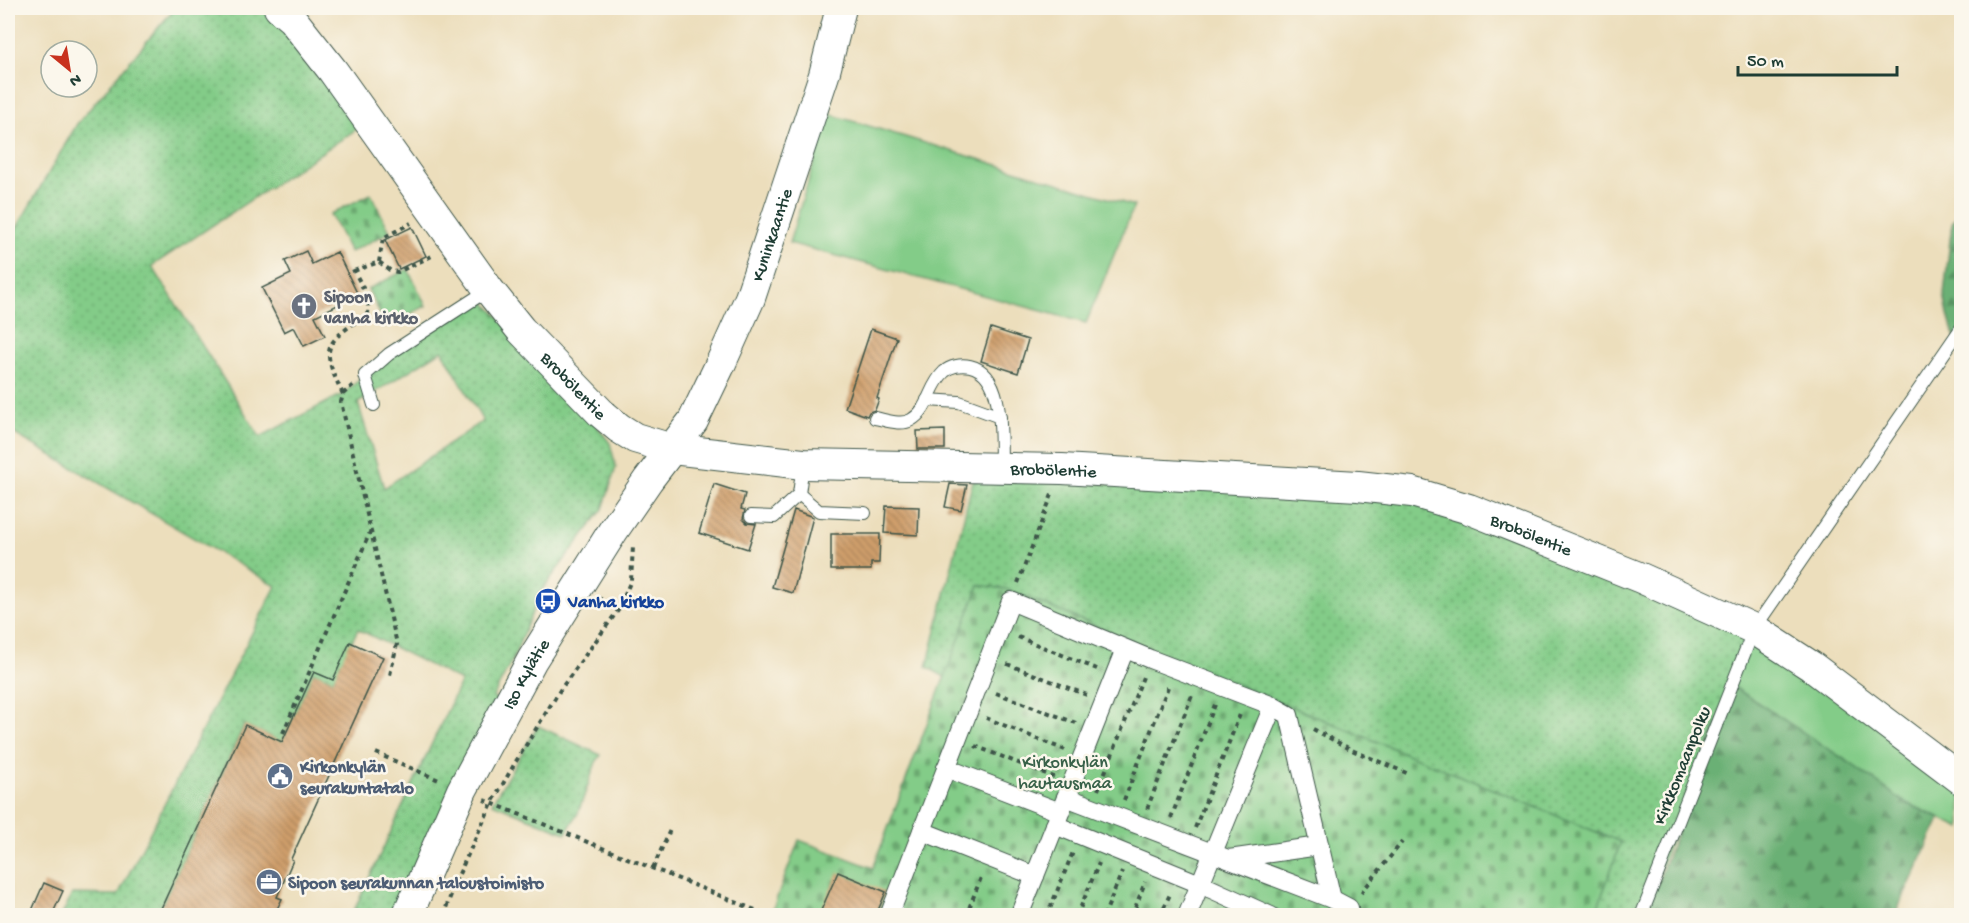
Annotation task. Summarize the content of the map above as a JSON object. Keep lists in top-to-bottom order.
{
  "streets": {
    "street": ["Kuninkaantie", "Brobölentie", "Iso Kylätie"],
    "lane": ["Kirkkomaanpolku"]
  },
  "crossings": [
    ["Kuninkaantie", "Brobölentie"],
    ["Kuninkaantie", "Iso Kylätie"],
    ["Brobölentie", "Iso Kylätie"],
    ["Brobölentie", "Kirkkomaanpolku"]
  ],
  "parks": ["Kirkonkylän hautausmaa"],
  "places": {
    "church": ["Sipoon vanha kirkko"],
    "bus stop": ["Vanha kirkko"],
    "public building": ["Kirkonkylän seurakuntatalo"],
    "office": ["Sipoon seurakunnan taloustoimisto"]
  },
  "scale_bar": "50 m",
  "north": "bottom right"
}
